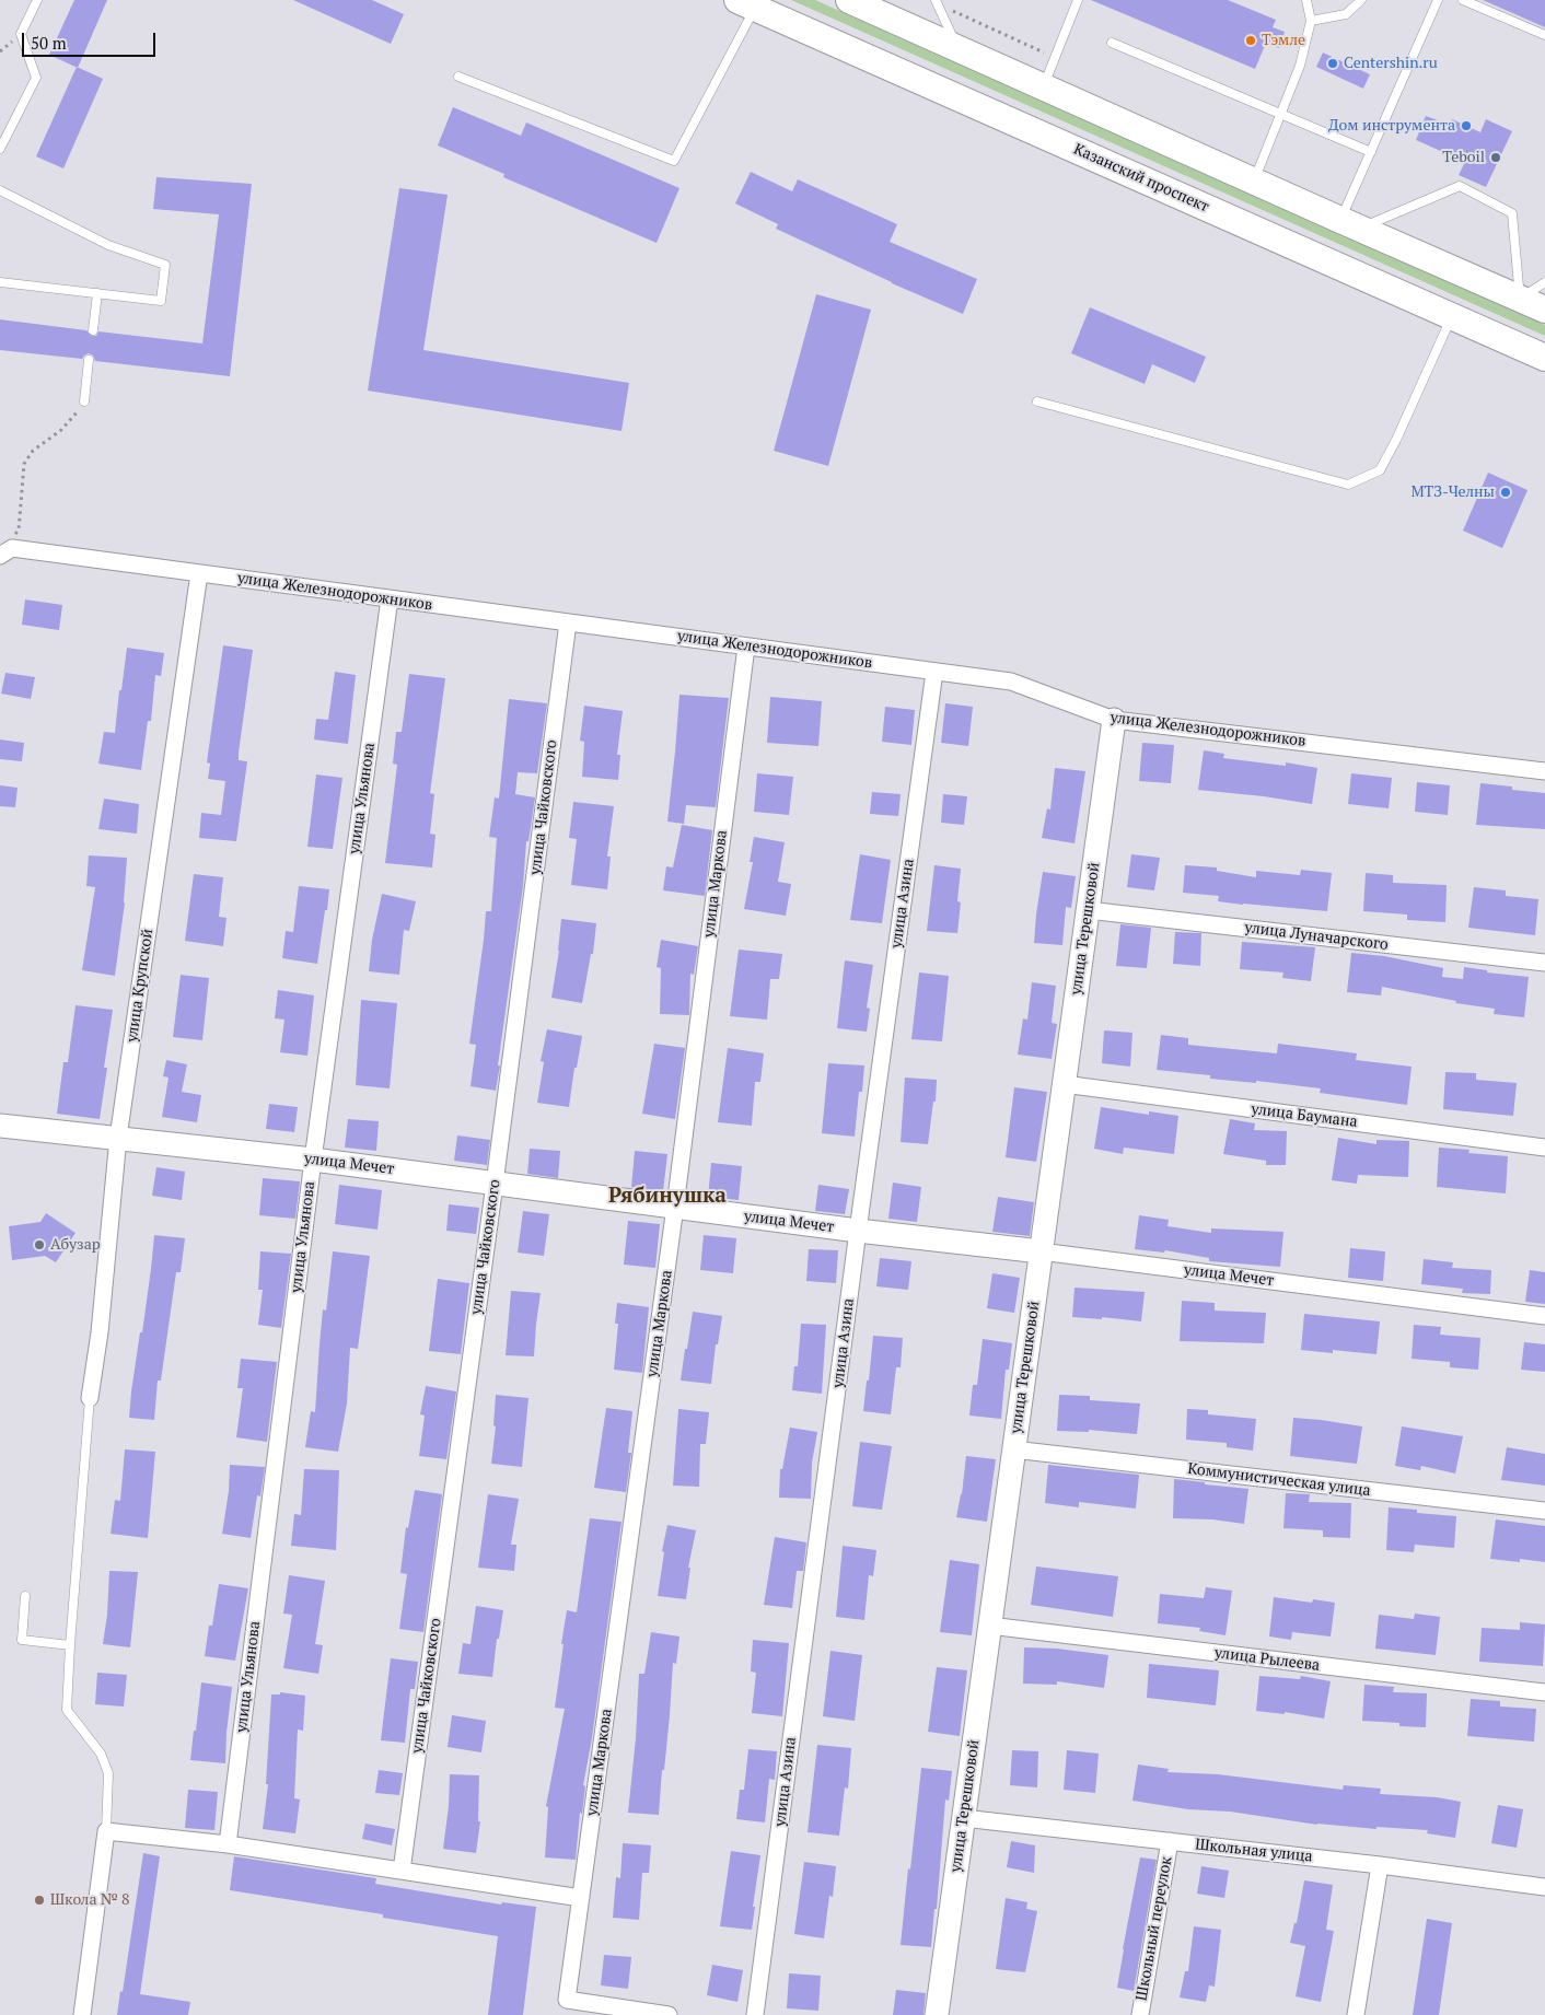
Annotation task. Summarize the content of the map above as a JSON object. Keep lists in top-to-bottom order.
{
  "streets": {
    "main road": ["Казанский проспект"],
    "street": [
      "улица Железнодорожников",
      "улица Ульянова",
      "улица Чайковского",
      "улица Маркова",
      "улица Азина",
      "улица Терешковой",
      "улица Луначарского",
      "улица Крупской",
      "улица Баумана",
      "улица Мечет",
      "Коммунистическая улица",
      "улица Рылеева",
      "Школьная улица",
      "Школьный переулок"
    ]
  },
  "crossings": [
    ["улица Железнодорожников", "улица Ульянова"],
    ["улица Железнодорожников", "улица Чайковского"],
    ["улица Железнодорожников", "улица Маркова"],
    ["улица Железнодорожников", "улица Азина"],
    ["улица Железнодорожников", "улица Терешковой"],
    ["улица Железнодорожников", "улица Крупской"],
    ["улица Ульянова", "улица Мечет"],
    ["улица Чайковского", "улица Мечет"],
    ["улица Маркова", "улица Мечет"],
    ["улица Азина", "улица Мечет"],
    ["улица Терешковой", "улица Луначарского"],
    ["улица Терешковой", "улица Баумана"],
    ["улица Терешковой", "улица Мечет"],
    ["улица Терешковой", "Коммунистическая улица"],
    ["улица Терешковой", "улица Рылеева"],
    ["улица Терешковой", "Школьная улица"],
    ["улица Крупской", "улица Мечет"],
    ["Школьная улица", "Школьный переулок"]
  ],
  "districts": ["Рябинушка"],
  "places": [
    "Тэмле",
    "Centershin.ru",
    "Дом инструмента",
    "Teboil",
    "МТЗ-Челны",
    "Абузар",
    "Школа № 8"
  ],
  "scale_bar": "50 m"
}
